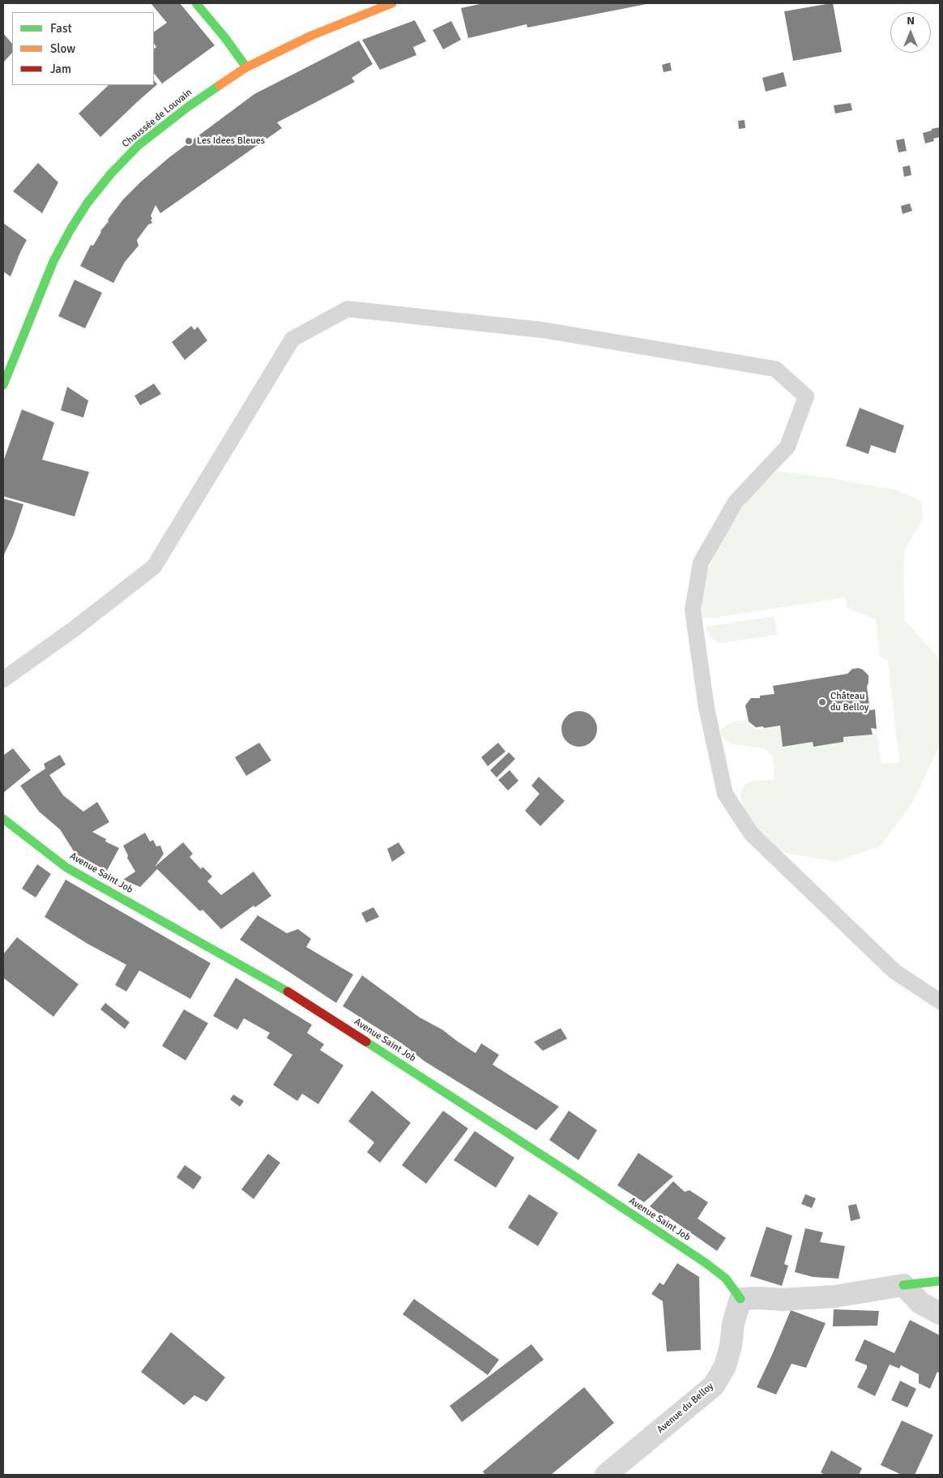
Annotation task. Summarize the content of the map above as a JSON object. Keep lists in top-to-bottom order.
{
  "streets": {
    "street": ["Chaussée de Louvain", "Avenue Saint Job", "Avenue du Belloy"]
  },
  "crossings": [
    ["Avenue Saint Job", "Avenue du Belloy"]
  ],
  "places": ["Les Idees Bleues", "Château du Belloy"],
  "legend": ["Fast", "Slow", "Jam"],
  "north": "top"
}
